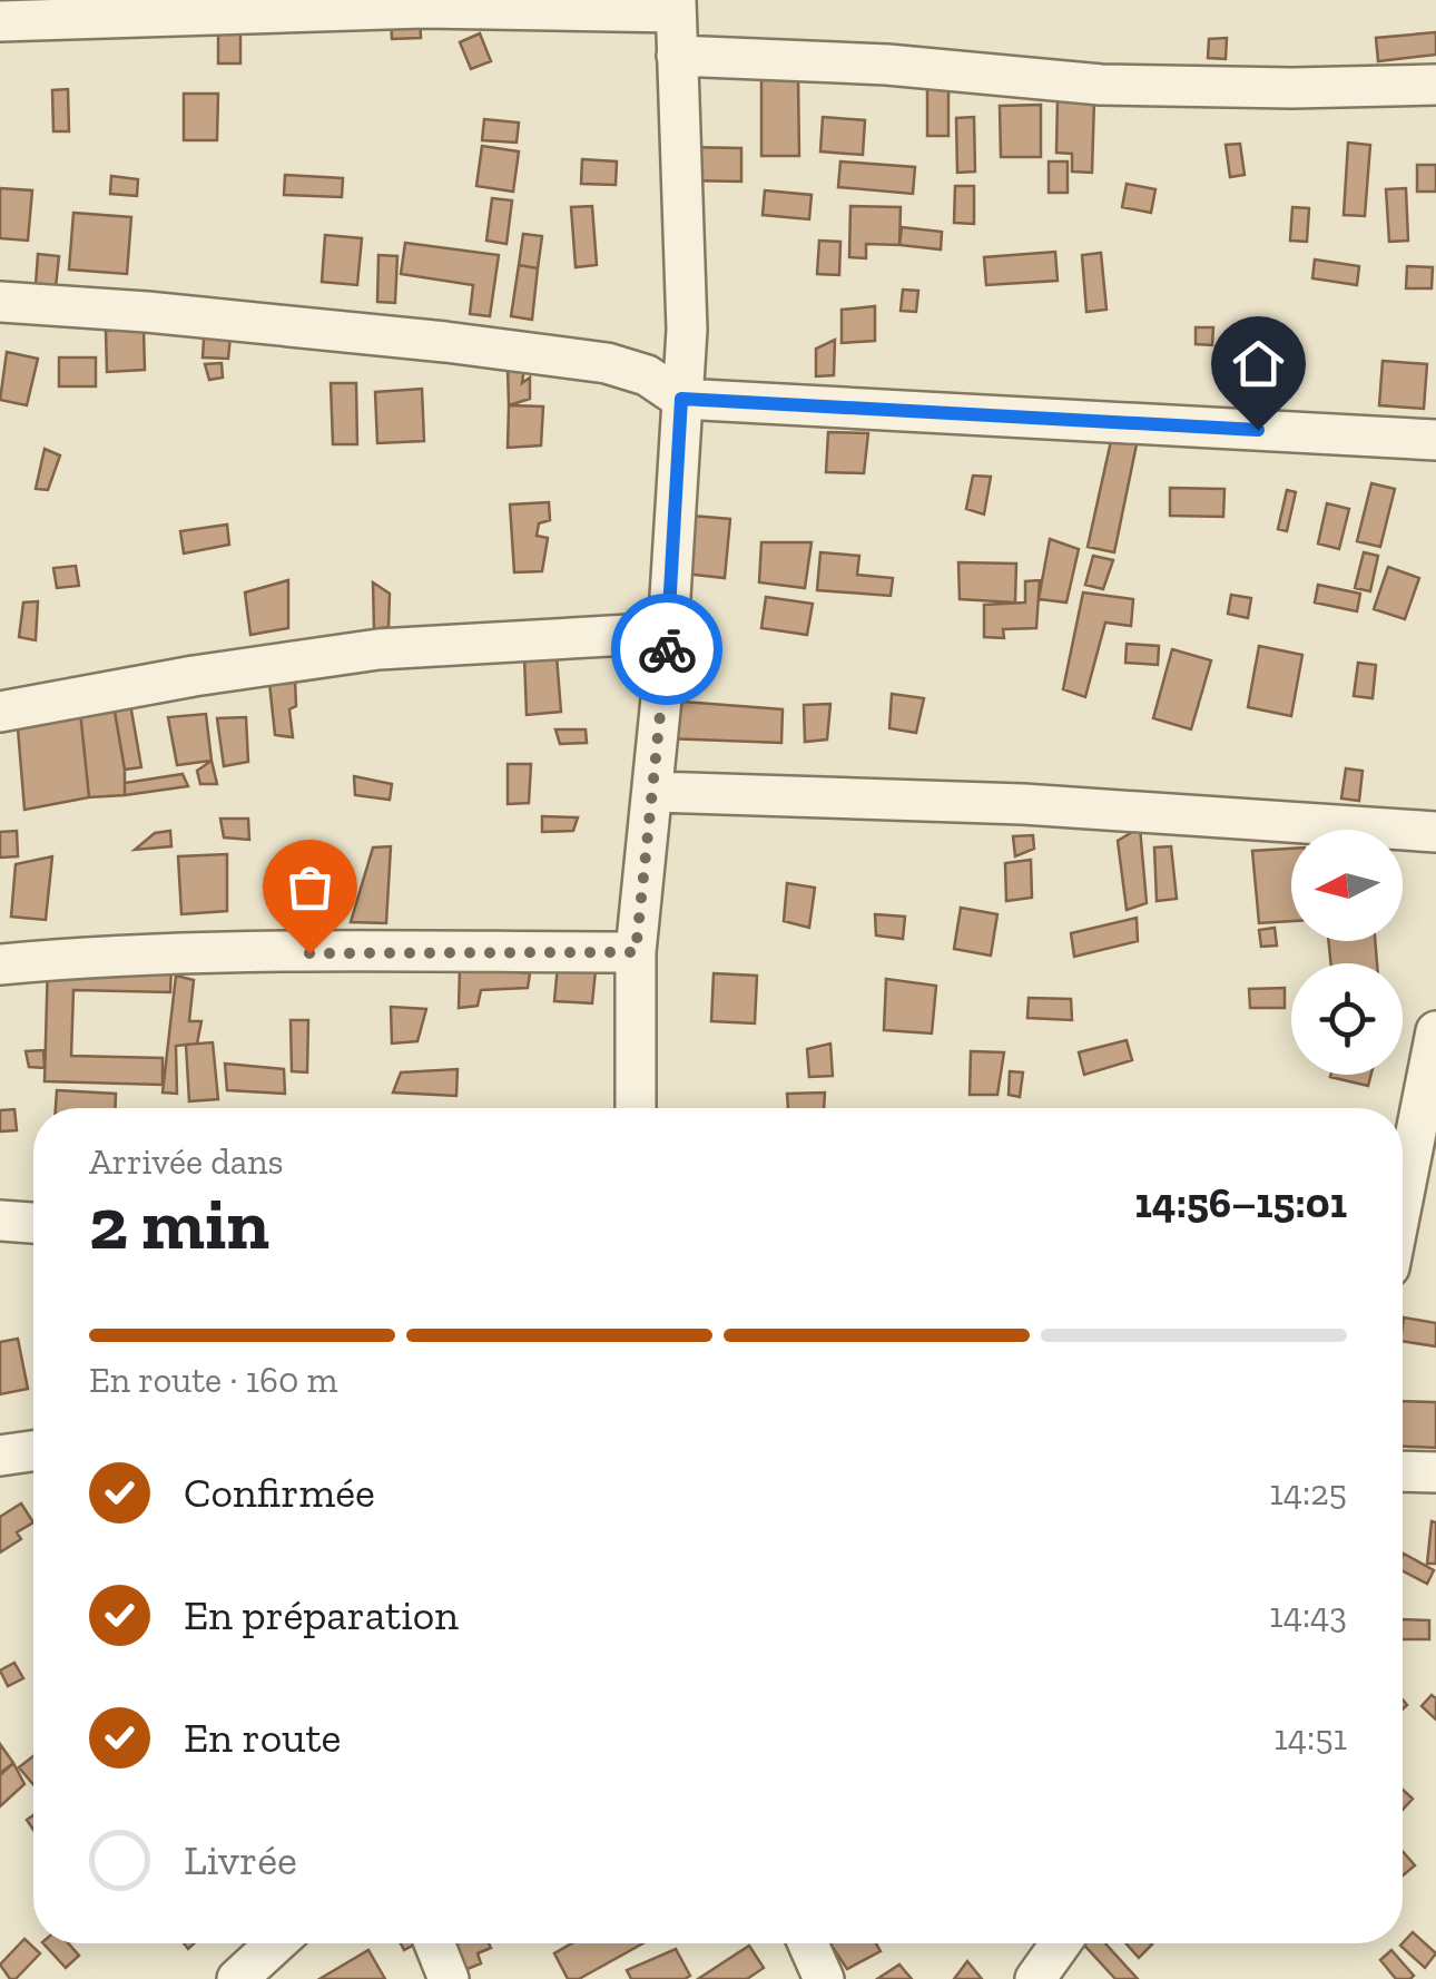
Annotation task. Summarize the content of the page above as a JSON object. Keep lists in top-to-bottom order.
{
  "north": "left",
  "page": {
    "heading": ["2 min", "Arrivée dans", "14:56–15:01"],
    "bar": "En route · 160 m",
    "list": [
      ["Confirmée", "14:25"],
      ["En préparation", "14:43"],
      ["En route", "14:51"],
      "Livrée"
    ]
  }
}
